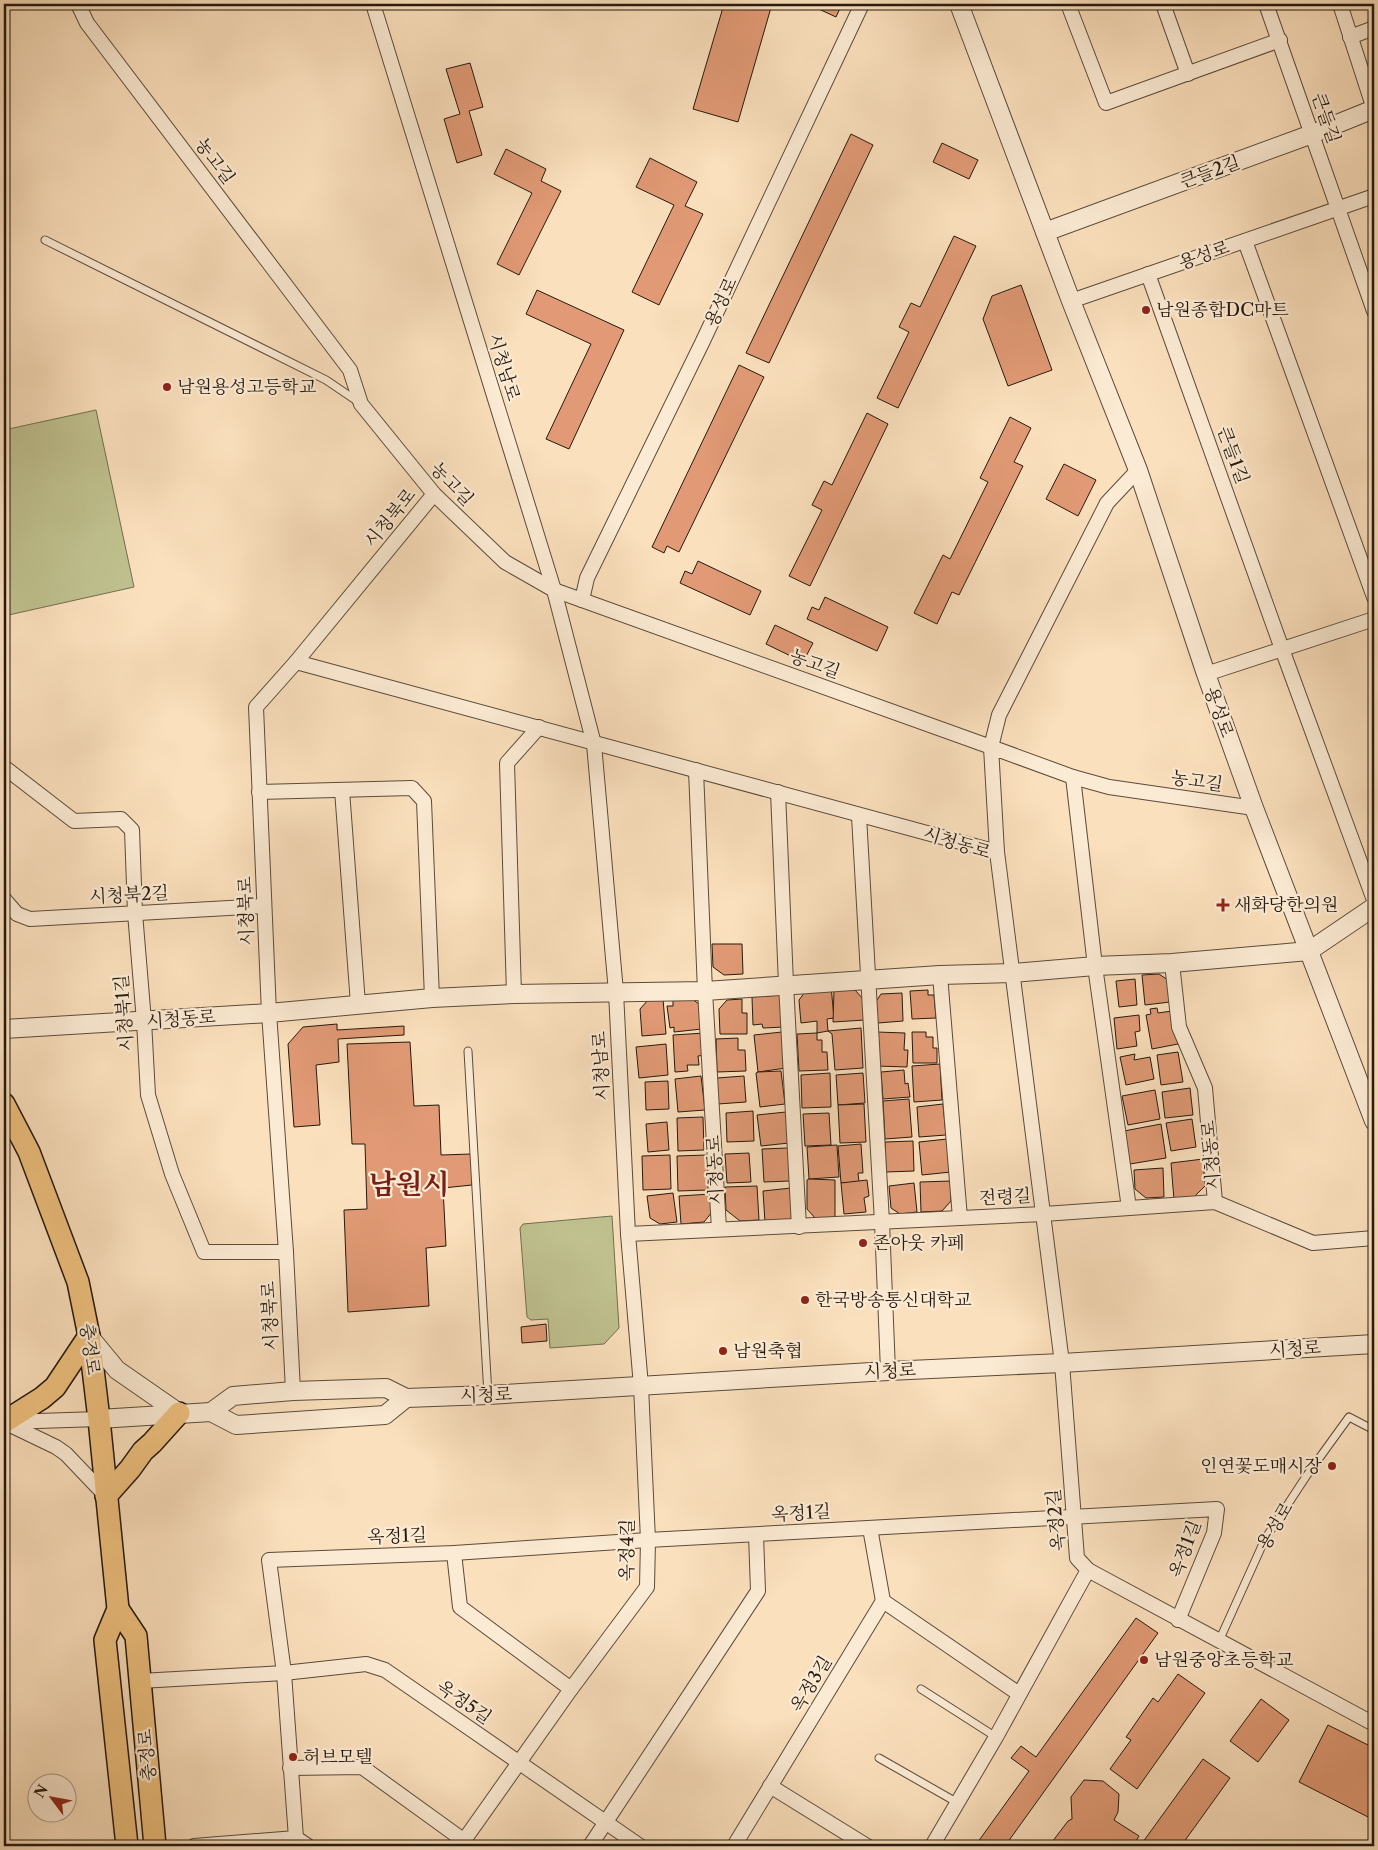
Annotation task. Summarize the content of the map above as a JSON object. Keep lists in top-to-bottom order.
{
  "streets": {
    "main road": ["충정로"],
    "street": [
      "큰들길",
      "농고길",
      "큰들2길",
      "용성로",
      "시청남로",
      "큰들1길",
      "시청북로",
      "시청동로",
      "시청북2길",
      "시청북1길",
      "전령길",
      "시청로",
      "옥정1길",
      "옥정2길",
      "옥정4길",
      "옥정3길",
      "옥정5길"
    ]
  },
  "crossings": [
    ["큰들길", "큰들2길"],
    ["큰들길", "용성로"],
    ["농고길", "용성로"],
    ["농고길", "시청남로"],
    ["농고길", "시청북로"],
    ["큰들2길", "용성로"],
    ["용성로", "큰들1길"],
    ["용성로", "시청동로"],
    ["시청남로", "시청동로"],
    ["시청남로", "전령길"],
    ["시청남로", "시청로"],
    ["시청남로", "옥정4길"],
    ["시청북로", "시청동로"],
    ["시청북로", "시청북2길"],
    ["시청북로", "시청북1길"],
    ["시청북로", "시청로"],
    ["시청동로", "시청북1길"],
    ["시청동로", "전령길"],
    ["시청동로", "옥정2길"],
    ["시청북2길", "시청북1길"],
    ["전령길", "옥정2길"],
    ["충정로", "옥정5길"],
    ["시청로", "옥정2길"],
    ["시청로", "옥정4길"],
    ["옥정1길", "옥정2길"],
    ["옥정1길", "옥정4길"],
    ["옥정1길", "옥정5길"],
    ["옥정4길", "옥정5길"]
  ],
  "districts": ["남원시"],
  "places": {
    "other": [
      "남원종합DC마트",
      "남원용성고등학교",
      "존아웃 카페",
      "한국방송통신대학교",
      "남원축협",
      "인연꽃도매시장",
      "남원중앙초등학교",
      "허브모텔"
    ],
    "health": ["새화당한의원"]
  },
  "north": "top left"
}
